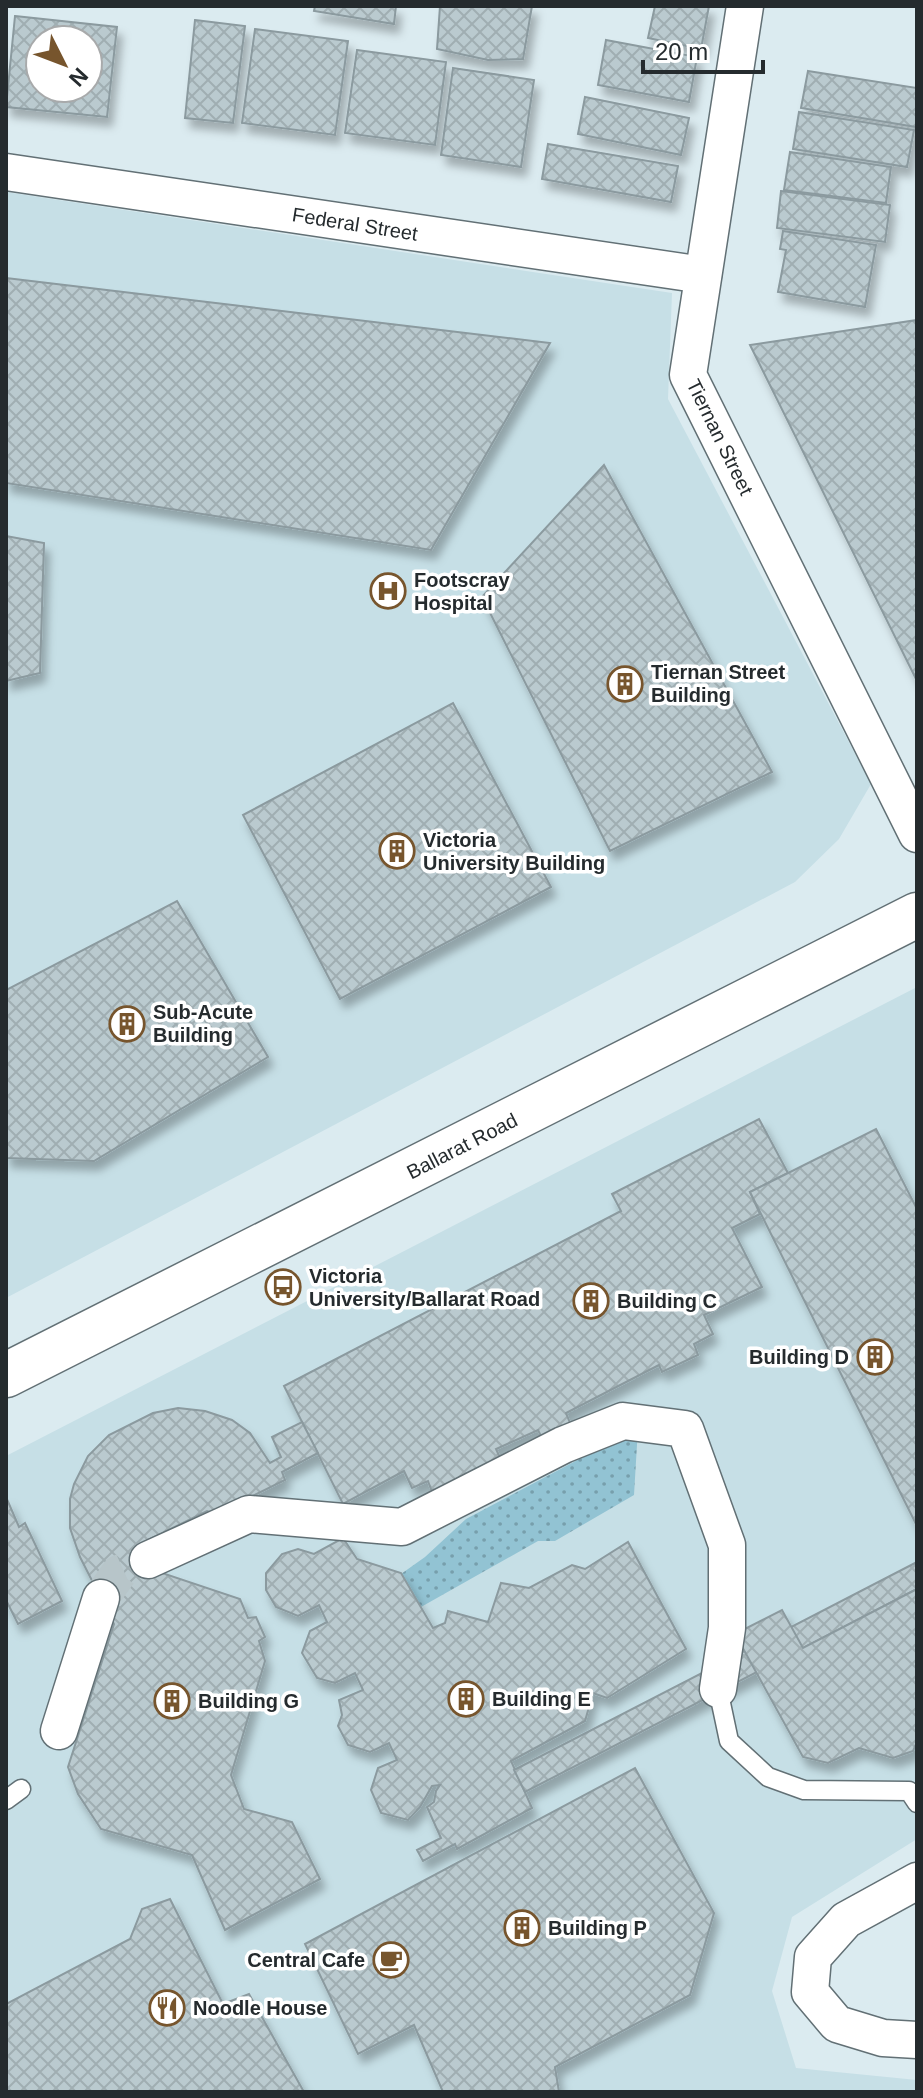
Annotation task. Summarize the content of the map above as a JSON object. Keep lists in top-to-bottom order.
{
  "streets": {
    "highway": ["Ballarat Road"],
    "street": ["Federal Street", "Tiernan Street"]
  },
  "crossings": [
    ["Federal Street", "Tiernan Street"]
  ],
  "places": {
    "hospital": ["Footscray Hospital"],
    "building": [
      "Tiernan Street Building",
      "Victoria University Building",
      "Sub-Acute Building",
      "Building C",
      "Building D",
      "Building E",
      "Building G",
      "Building P"
    ],
    "bus stop": ["Victoria University/Ballarat Road"],
    "cafe": ["Central Cafe"],
    "restaurant": ["Noodle House"]
  },
  "scale_bar": "20 m",
  "north": "bottom right"
}
